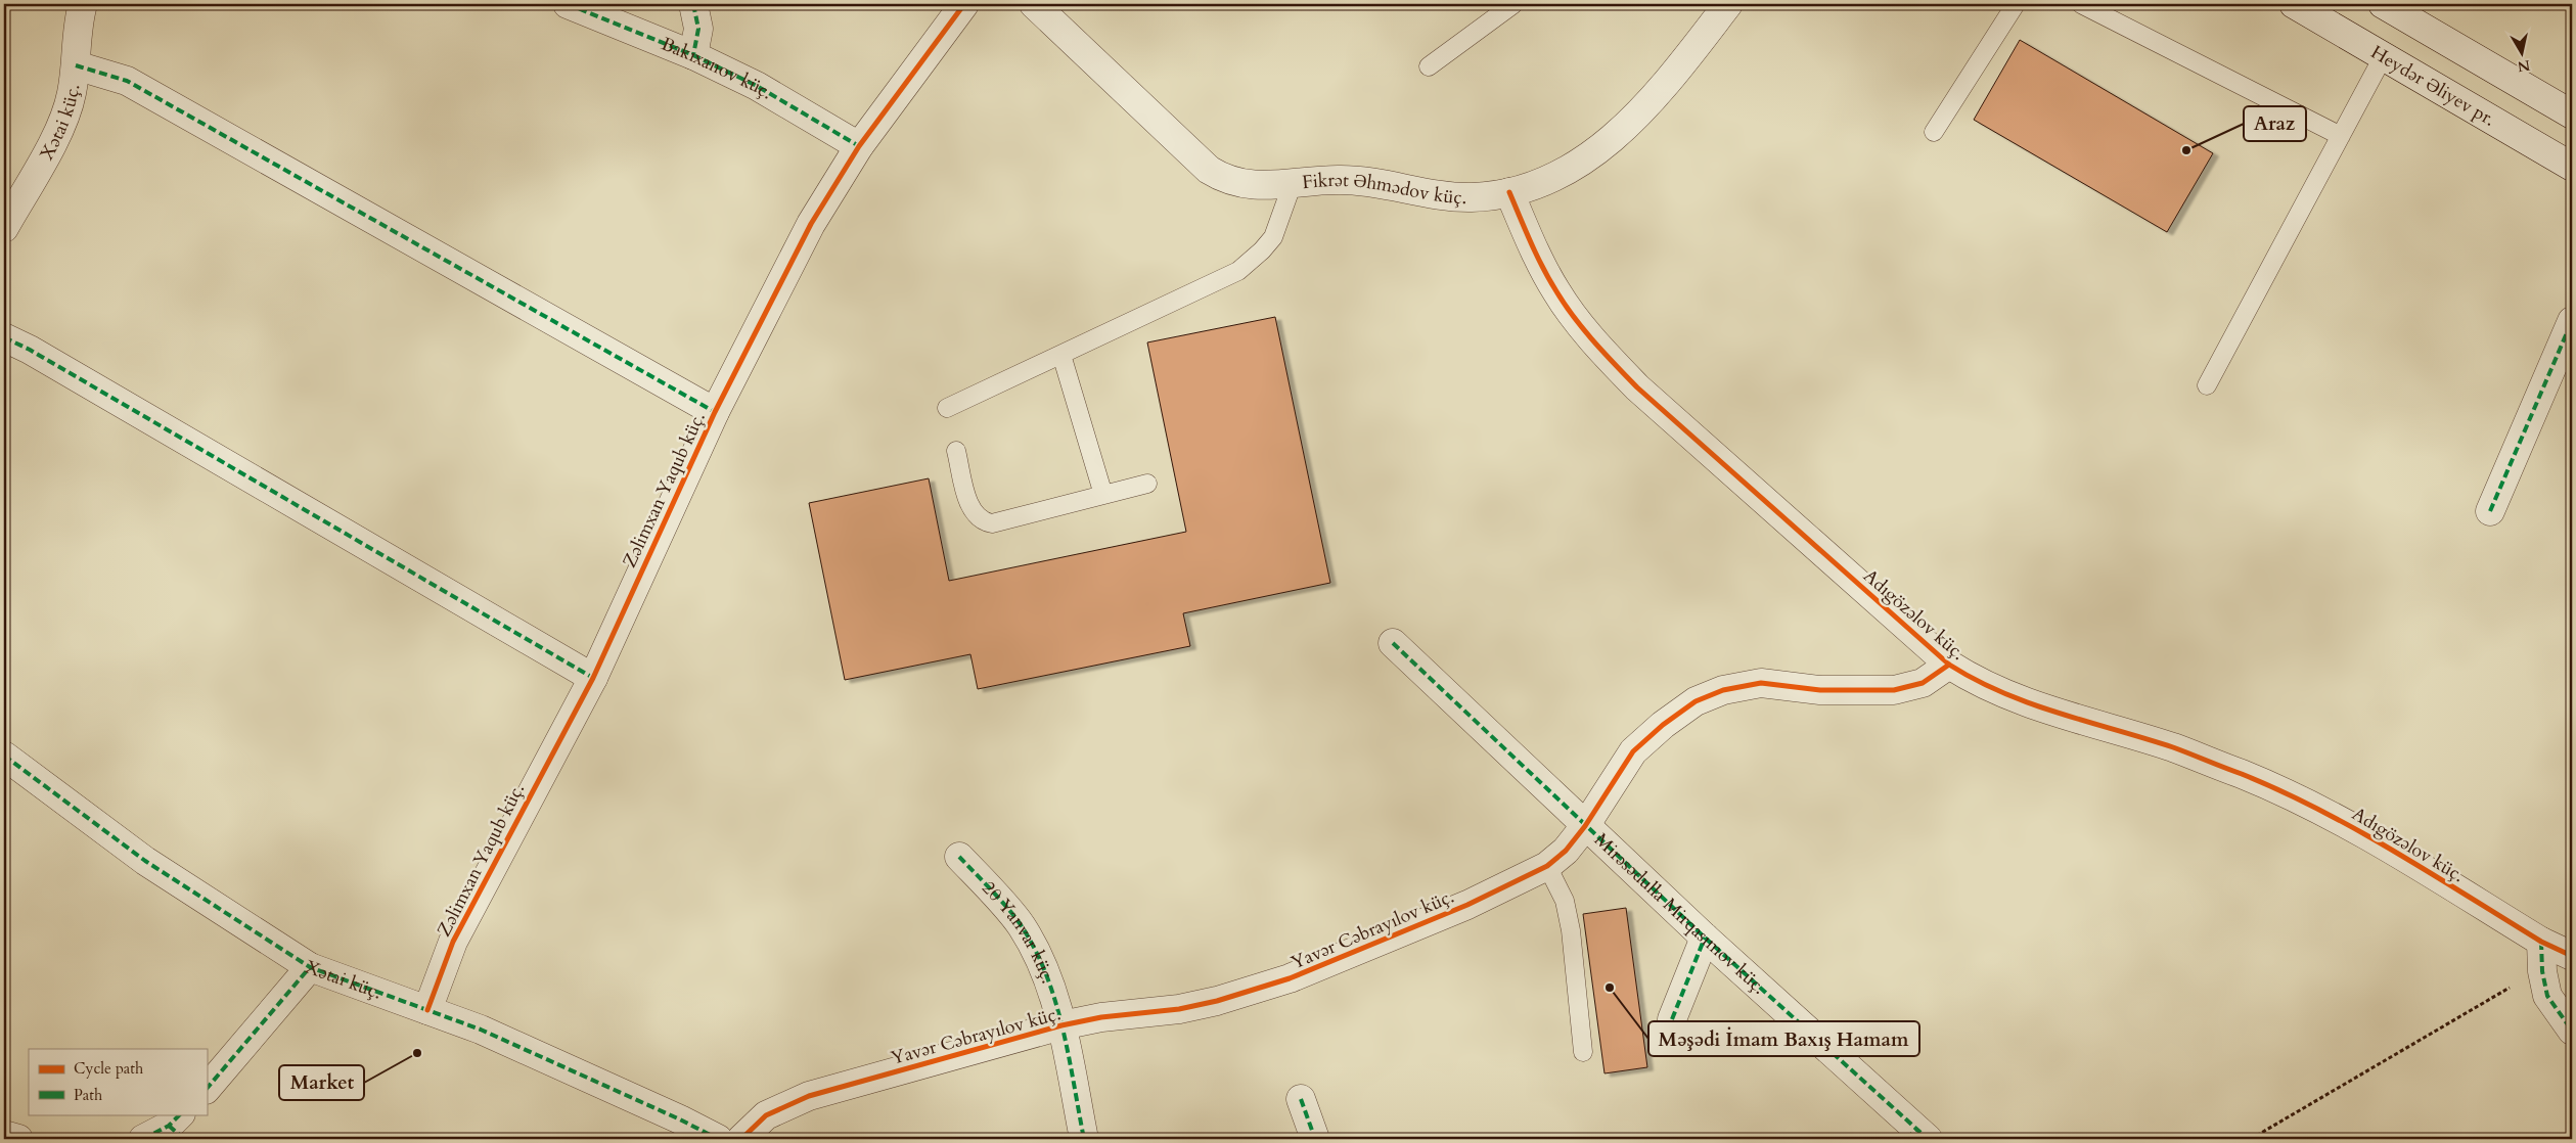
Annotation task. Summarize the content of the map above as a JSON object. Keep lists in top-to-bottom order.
{
  "streets": {
    "street": [
      "Bakıxanov küç.",
      "Heydər Əliyev pr.",
      "Xətai küç.",
      "Fikrət Əhmədov küç.",
      "Zəlimxan Yaqub küç.",
      "Adıgözəlov küç.",
      "Mirəsədulla Mirqasımov küç.",
      "Yavər Cəbrayılov küç.",
      "20 Yanvar küç."
    ]
  },
  "crossings": [
    ["Bakıxanov küç.", "Zəlimxan Yaqub küç."],
    ["Xətai küç.", "Zəlimxan Yaqub küç."],
    ["Fikrət Əhmədov küç.", "Adıgözəlov küç."],
    ["Adıgözəlov küç.", "Yavər Cəbrayılov küç."],
    ["Mirəsədulla Mirqasımov küç.", "Yavər Cəbrayılov küç."],
    ["Yavər Cəbrayılov küç.", "20 Yanvar küç."]
  ],
  "places": ["Araz", "Məşədi İmam Baxış Hamam", "Market"],
  "legend": ["Cycle path", "Path"],
  "north": "bottom"
}
